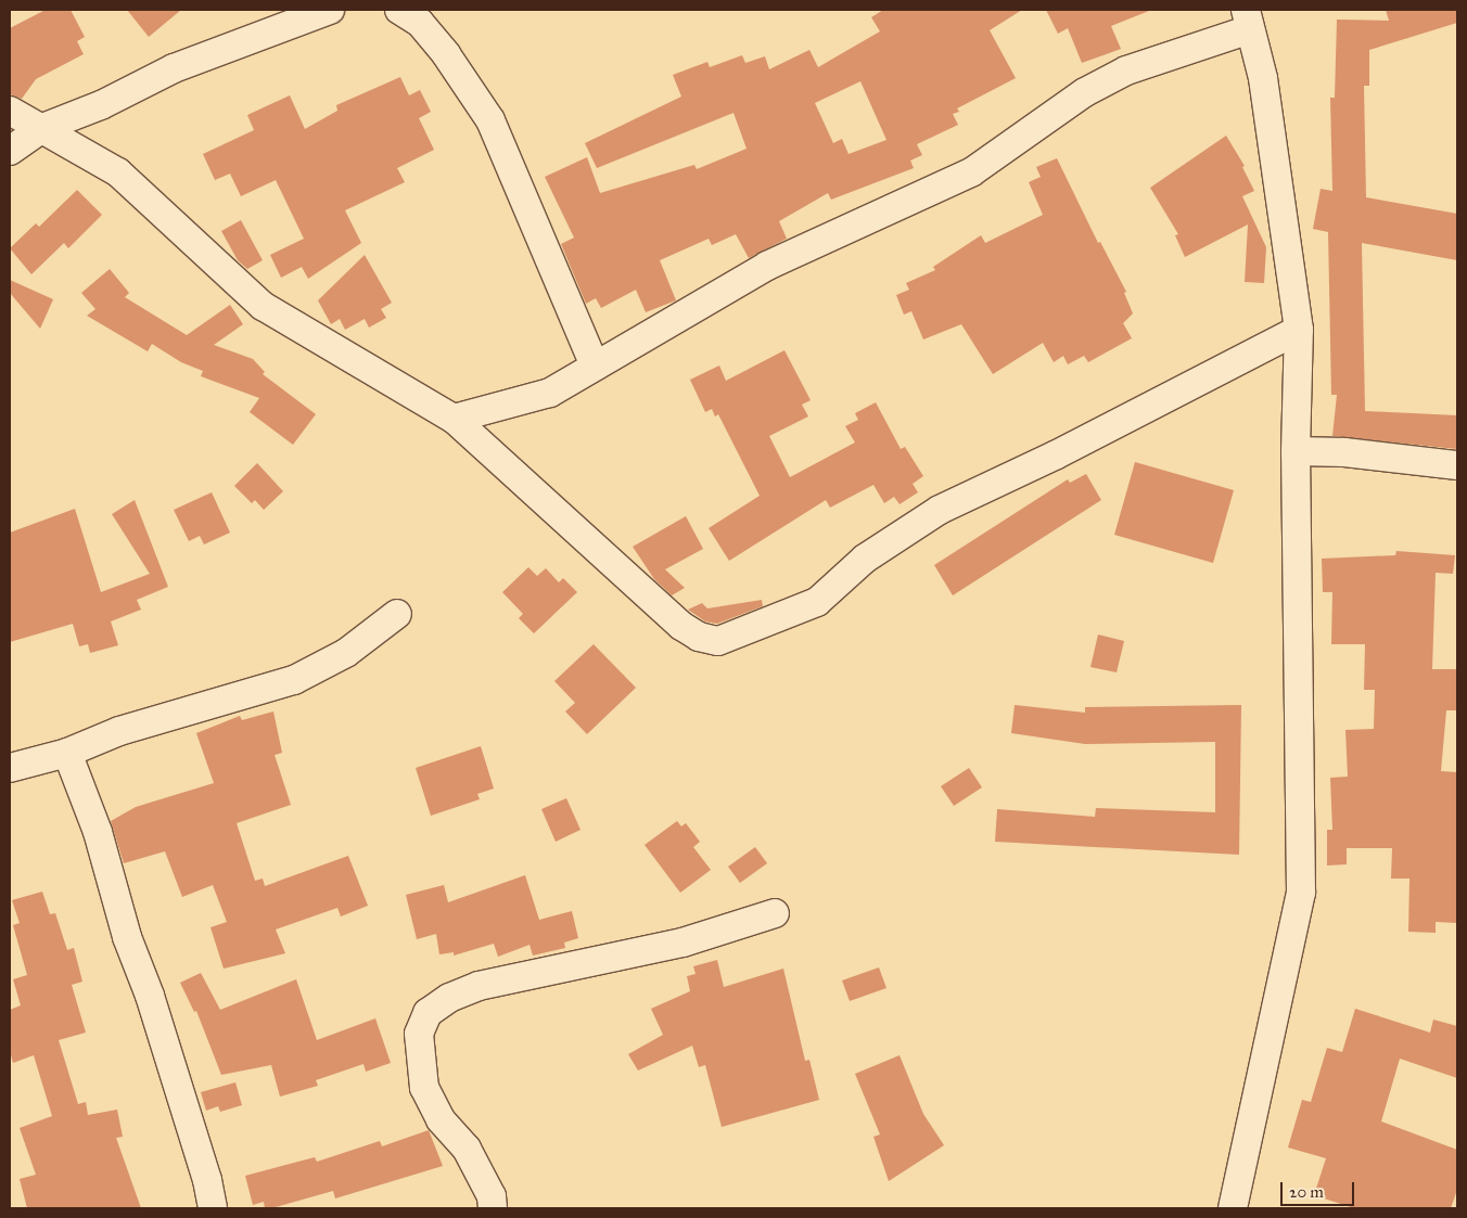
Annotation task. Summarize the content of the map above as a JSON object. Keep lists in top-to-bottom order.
{
  "scale_bar": "20 m"
}
